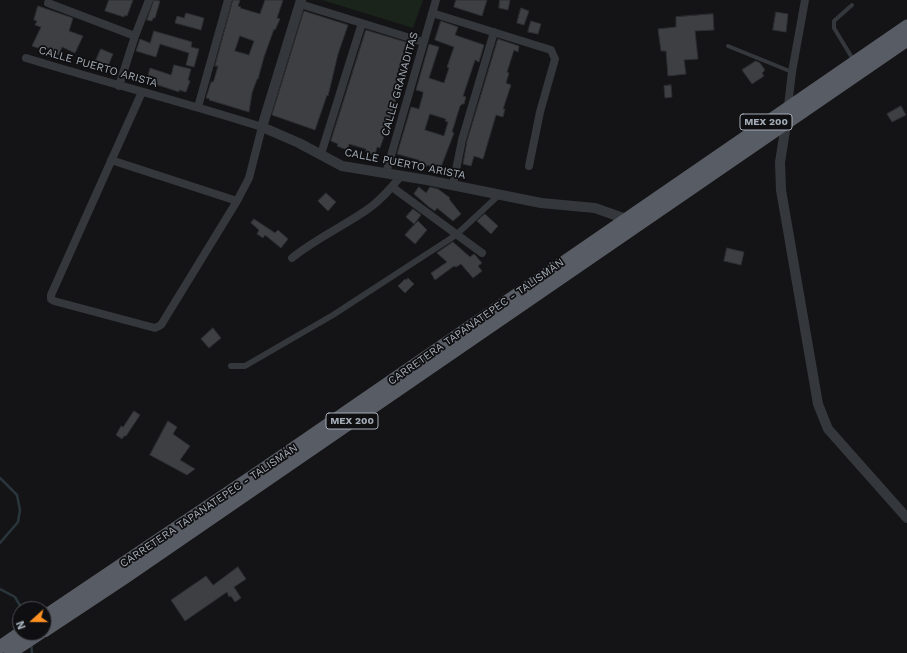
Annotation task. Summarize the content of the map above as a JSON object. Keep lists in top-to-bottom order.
{
  "streets": {
    "highway": ["MEX 200", "CARRETERA TAPANATEPEC - TALISMÁN"],
    "street": ["CALLE PUERTO ARISTA", "CALLE GRANADITAS"]
  },
  "crossings": [
    ["CALLE PUERTO ARISTA", "CALLE GRANADITAS"],
    ["CALLE PUERTO ARISTA", "CARRETERA TAPANATEPEC - TALISMÁN"]
  ],
  "north": "left"
}
